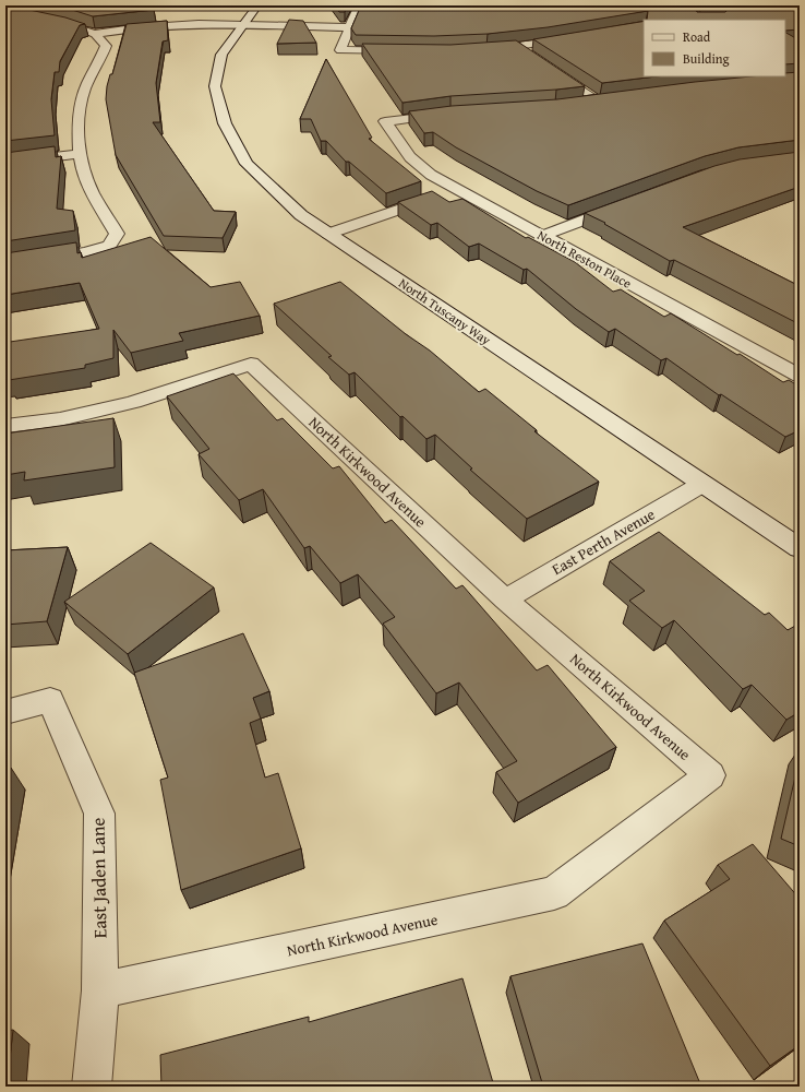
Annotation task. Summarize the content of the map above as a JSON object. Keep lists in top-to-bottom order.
{
  "streets": {
    "street": [
      "North Reston Place",
      "North Tuscany Way",
      "North Kirkwood Avenue",
      "East Perth Avenue",
      "East Jaden Lane"
    ]
  },
  "crossings": [
    ["North Tuscany Way", "East Perth Avenue"],
    ["North Kirkwood Avenue", "East Perth Avenue"],
    ["North Kirkwood Avenue", "East Jaden Lane"]
  ],
  "legend": ["Road", "Building"]
}
